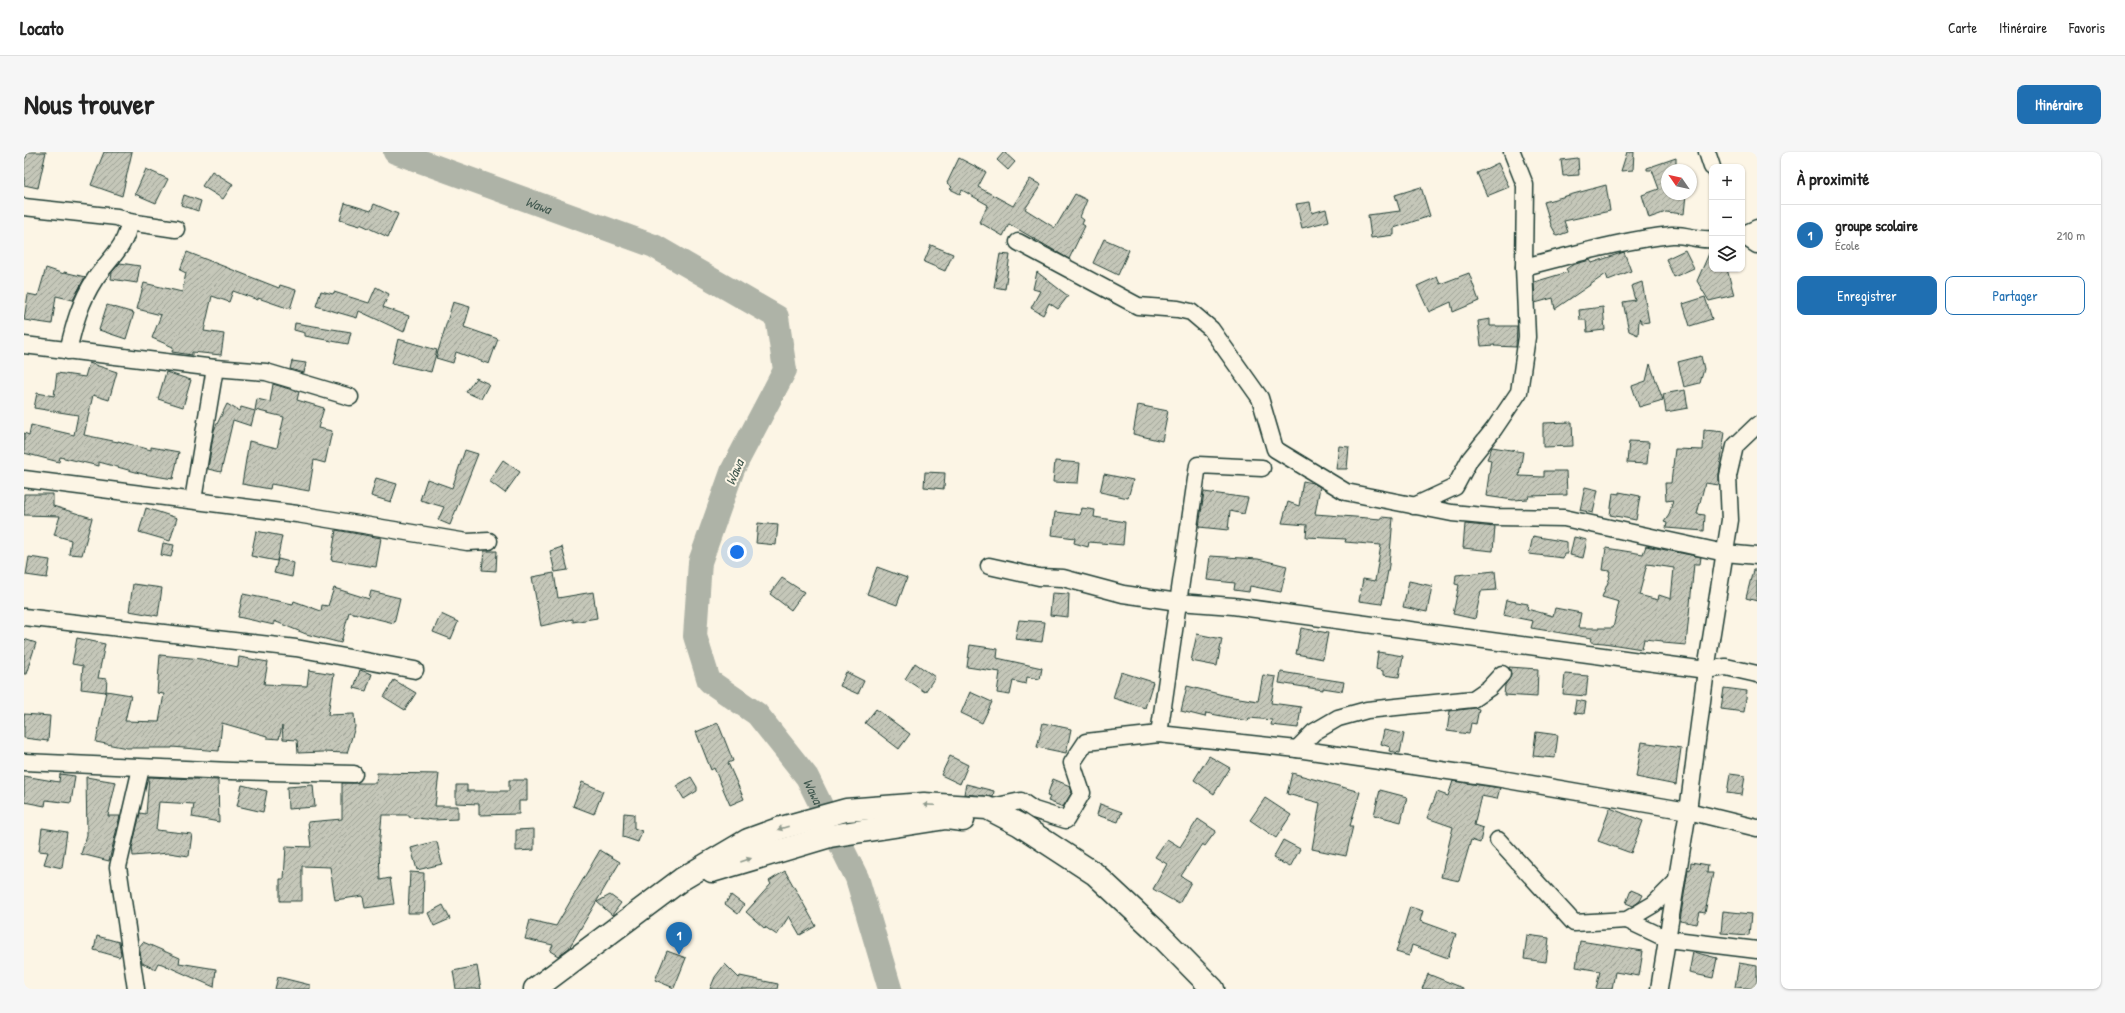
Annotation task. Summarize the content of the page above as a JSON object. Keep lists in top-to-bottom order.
{
  "water": ["Wawa"],
  "north": "top left",
  "page": {
    "header": "Locato",
    "nav": ["Carte", "Itinéraire", "Favoris"],
    "title": "Nous trouver",
    "buttons": [
      "Itinéraire",
      ["Enregistrer", "Partager"]
    ],
    "heading": "À proximité",
    "map_buttons": ["+", "−"],
    "list": [
      {
        "mark": "1",
        "name": "groupe scolaire",
        "note": "École",
        "value": "210 m"
      }
    ],
    "pins": "1"
  }
}
